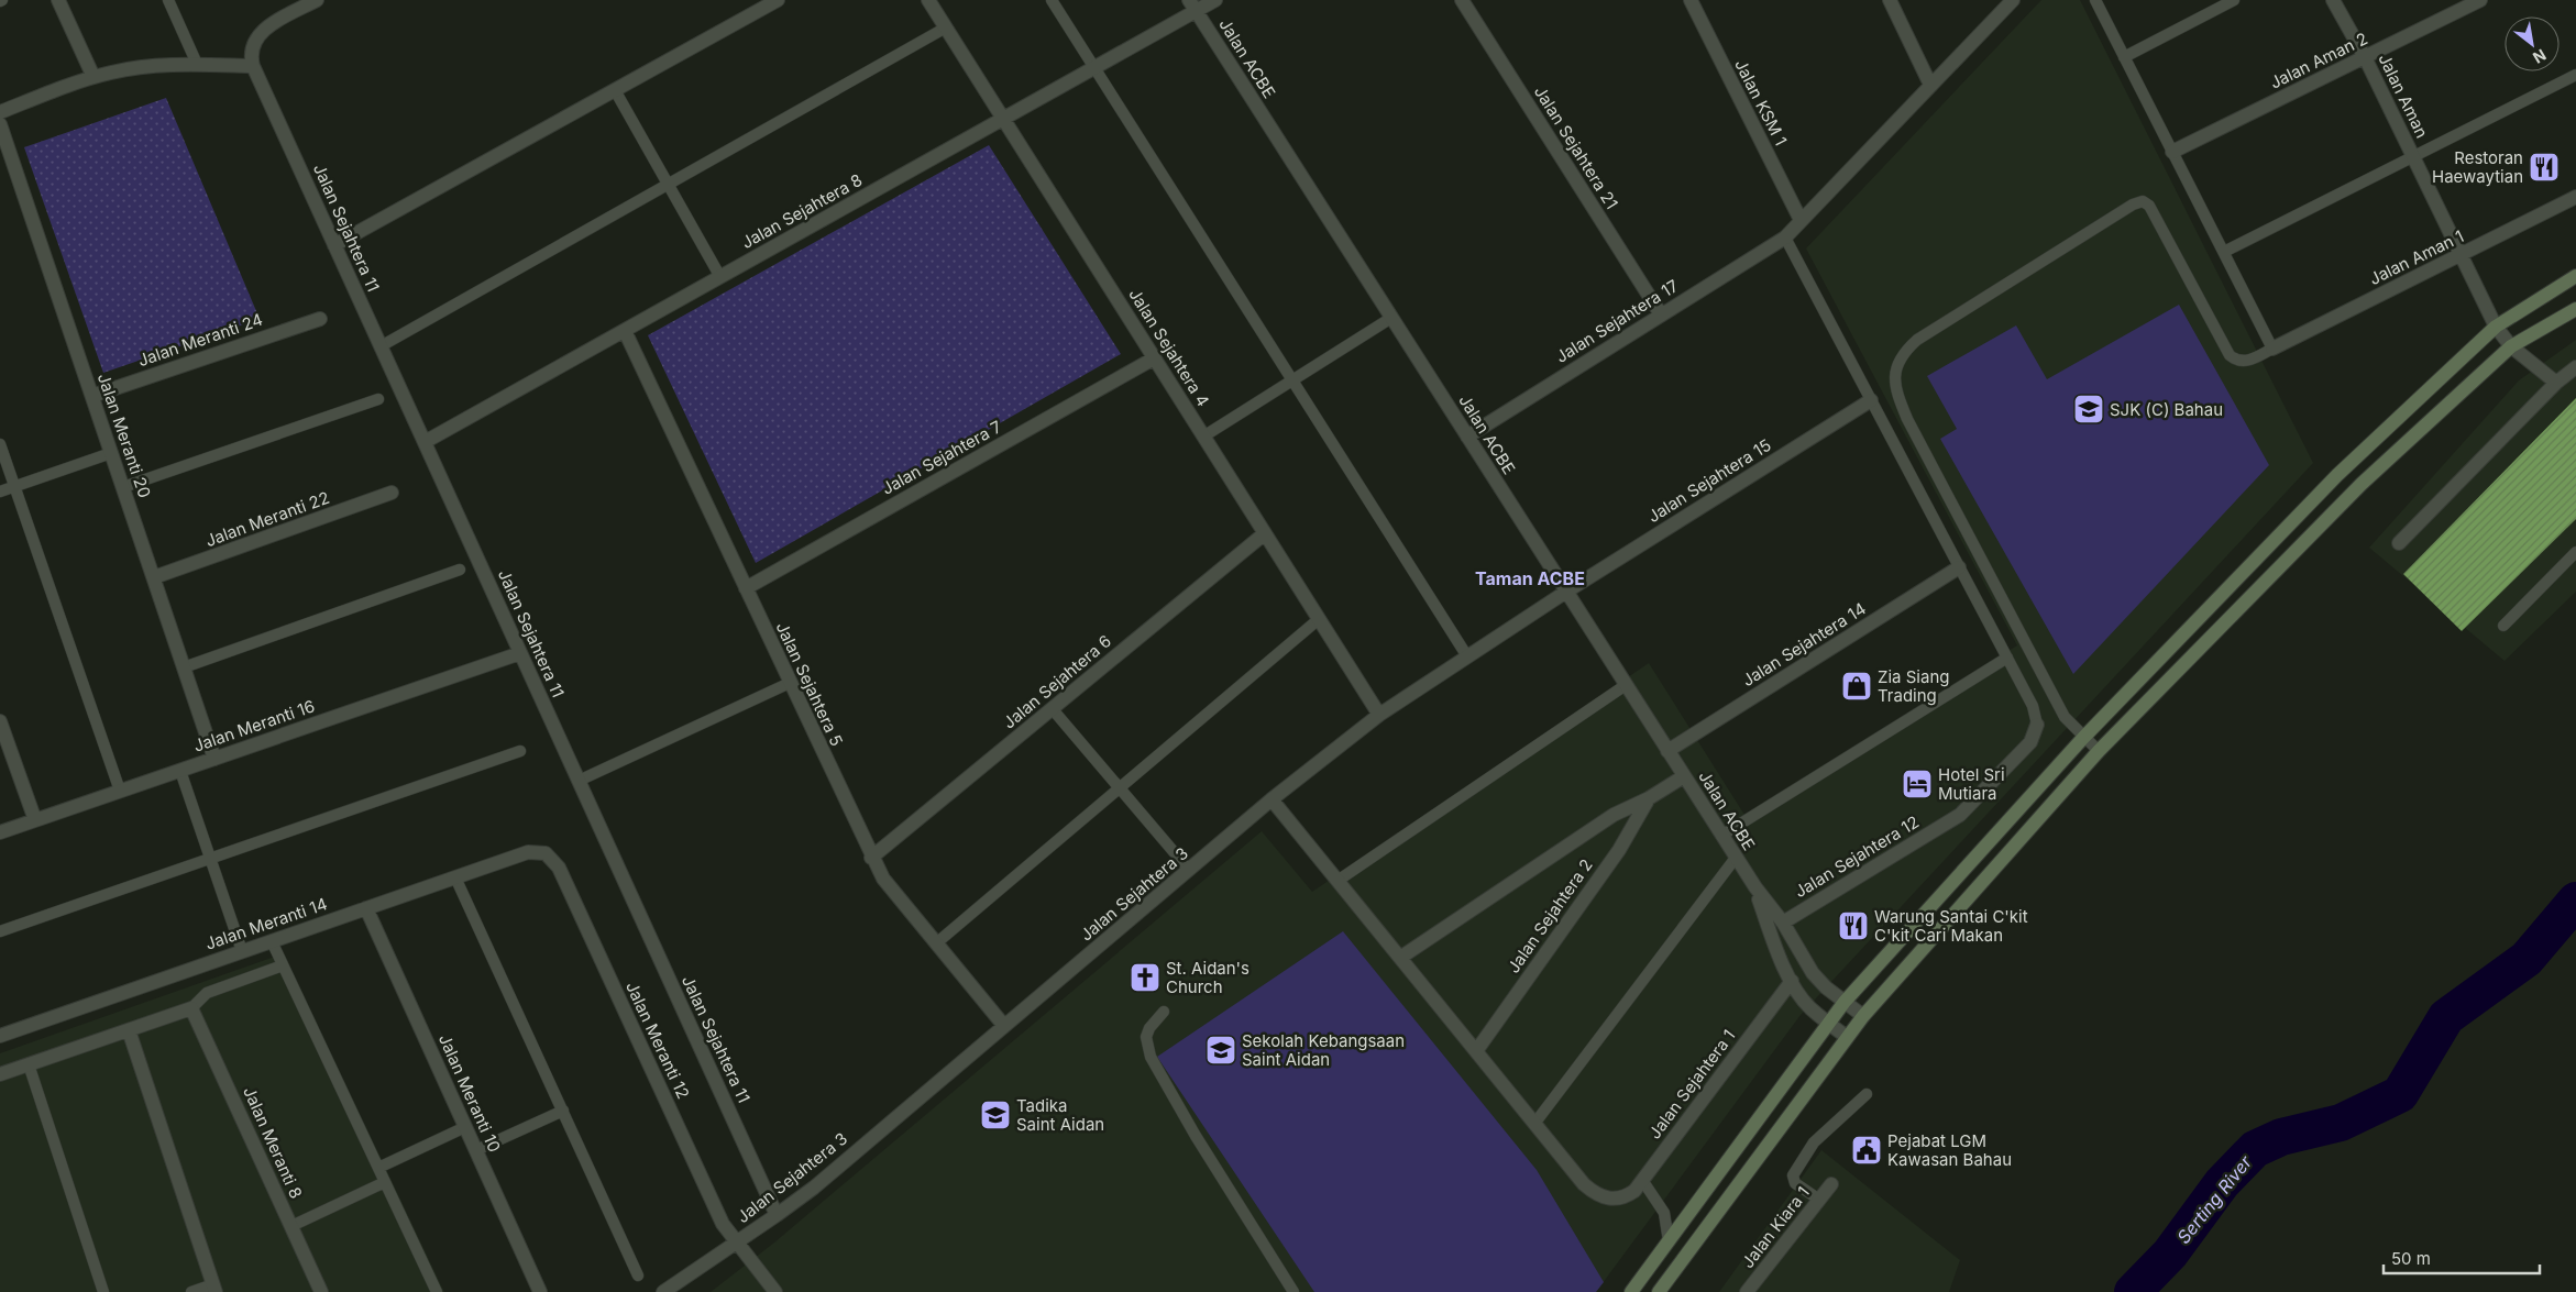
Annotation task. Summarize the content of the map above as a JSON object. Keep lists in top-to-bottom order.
{
  "streets": {
    "street": [
      "Jalan ACBE",
      "Jalan Aman 2",
      "Jalan Aman",
      "Jalan KSM 1",
      "Jalan Sejahtera 21",
      "Jalan Sejahtera 8",
      "Jalan Sejahtera 11",
      "Jalan Aman 1",
      "Jalan Sejahtera 17",
      "Jalan Meranti 24",
      "Jalan Sejahtera 4",
      "Jalan Meranti 20",
      "Jalan Sejahtera 7",
      "Jalan Sejahtera 15",
      "Jalan Meranti 22",
      "Jalan Sejahtera 14",
      "Jalan Sejahtera 6",
      "Jalan Sejahtera 5",
      "Jalan Meranti 16",
      "Jalan Sejahtera 12",
      "Jalan Sejahtera 3",
      "Jalan Sejahtera 2",
      "Jalan Meranti 14",
      "Jalan Meranti 12",
      "Jalan Sejahtera 1",
      "Jalan Meranti 10",
      "Jalan Meranti 8",
      "Jalan Kiara 1"
    ]
  },
  "crossings": [
    ["Jalan ACBE", "Jalan Sejahtera 8"],
    ["Jalan ACBE", "Jalan Sejahtera 17"],
    ["Jalan ACBE", "Jalan Sejahtera 15"],
    ["Jalan ACBE", "Jalan Sejahtera 14"],
    ["Jalan ACBE", "Jalan Sejahtera 12"],
    ["Jalan ACBE", "Jalan Sejahtera 3"],
    ["Jalan ACBE", "Jalan Sejahtera 2"],
    ["Jalan ACBE", "Jalan Sejahtera 1"],
    ["Jalan Aman 2", "Jalan Aman"],
    ["Jalan Aman", "Jalan Aman 1"],
    ["Jalan KSM 1", "Jalan Sejahtera 17"],
    ["Jalan Sejahtera 21", "Jalan Sejahtera 17"],
    ["Jalan Sejahtera 8", "Jalan Sejahtera 11"],
    ["Jalan Sejahtera 8", "Jalan Sejahtera 4"],
    ["Jalan Sejahtera 8", "Jalan Sejahtera 5"],
    ["Jalan Sejahtera 11", "Jalan Meranti 16"],
    ["Jalan Sejahtera 11", "Jalan Sejahtera 3"],
    ["Jalan Meranti 24", "Jalan Meranti 20"],
    ["Jalan Sejahtera 4", "Jalan Sejahtera 7"],
    ["Jalan Sejahtera 4", "Jalan Sejahtera 6"],
    ["Jalan Sejahtera 4", "Jalan Sejahtera 3"],
    ["Jalan Meranti 20", "Jalan Meranti 22"],
    ["Jalan Meranti 20", "Jalan Meranti 16"],
    ["Jalan Sejahtera 7", "Jalan Sejahtera 5"],
    ["Jalan Sejahtera 15", "Jalan Sejahtera 3"],
    ["Jalan Sejahtera 6", "Jalan Sejahtera 5"],
    ["Jalan Sejahtera 5", "Jalan Sejahtera 3"],
    ["Jalan Sejahtera 3", "Jalan Meranti 12"],
    ["Jalan Meranti 14", "Jalan Meranti 12"],
    ["Jalan Meranti 14", "Jalan Meranti 10"]
  ],
  "districts": ["Taman ACBE"],
  "water": ["Serting River"],
  "places": {
    "restaurant": ["Restoran Haewaytian", "Warung Santai C'kit C'kit Cari Makan"],
    "school or university": ["SJK (C) Bahau", "Sekolah Kebangsaan Saint Aidan", "Tadika Saint Aidan"],
    "shop": ["Zia Siang Trading"],
    "hotel": ["Hotel Sri Mutiara"],
    "church": ["St. Aidan's Church"],
    "public building": ["Pejabat LGM Kawasan Bahau"]
  },
  "scale_bar": "50 m",
  "north": "bottom right"
}
